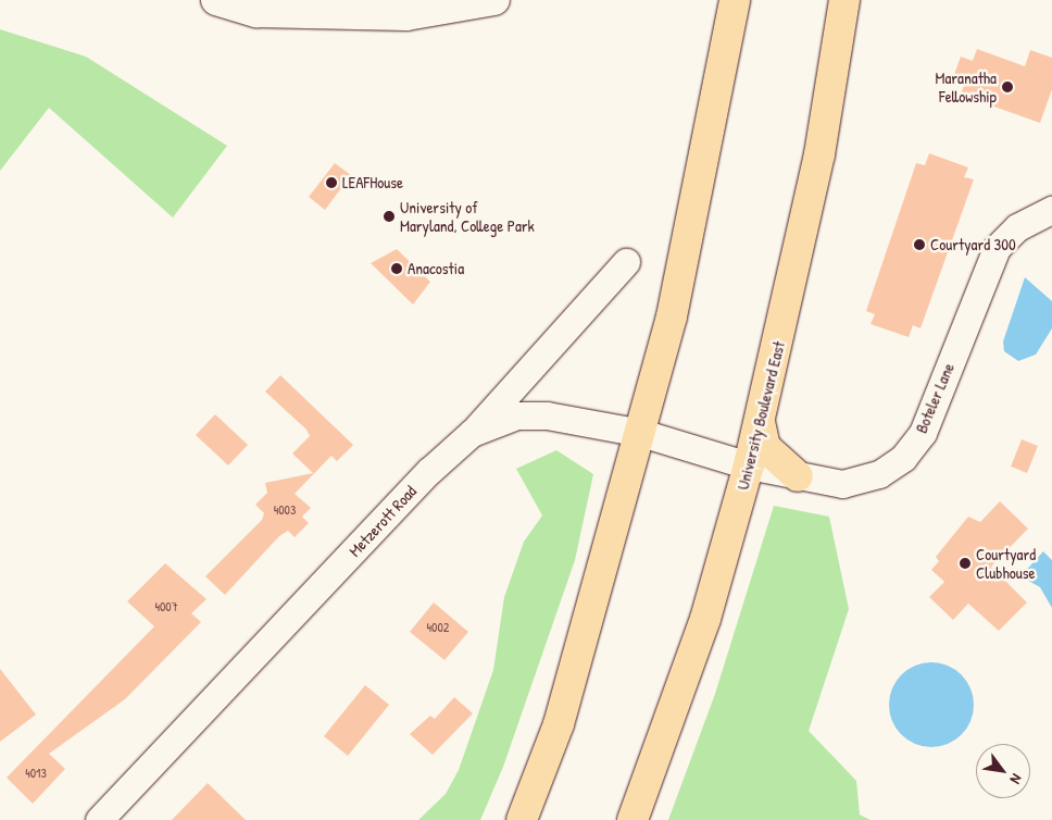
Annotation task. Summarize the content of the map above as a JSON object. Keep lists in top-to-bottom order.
{
  "streets": {
    "main road": ["University Boulevard East"],
    "street": ["Boteler Lane", "Metzerott Road"]
  },
  "crossings": [
    ["Boteler Lane", "University Boulevard East"],
    ["Boteler Lane", "Metzerott Road"],
    ["University Boulevard East", "Metzerott Road"]
  ],
  "places": [
    "Maranatha Fellowship",
    "LEAFHouse",
    "University of Maryland, College Park",
    "Courtyard 300",
    "Anacostia",
    "Courtyard Clubhouse"
  ],
  "house_numbers": [
    "4003",
    "4007",
    "4002",
    "4013"
  ],
  "north": "bottom right"
}
